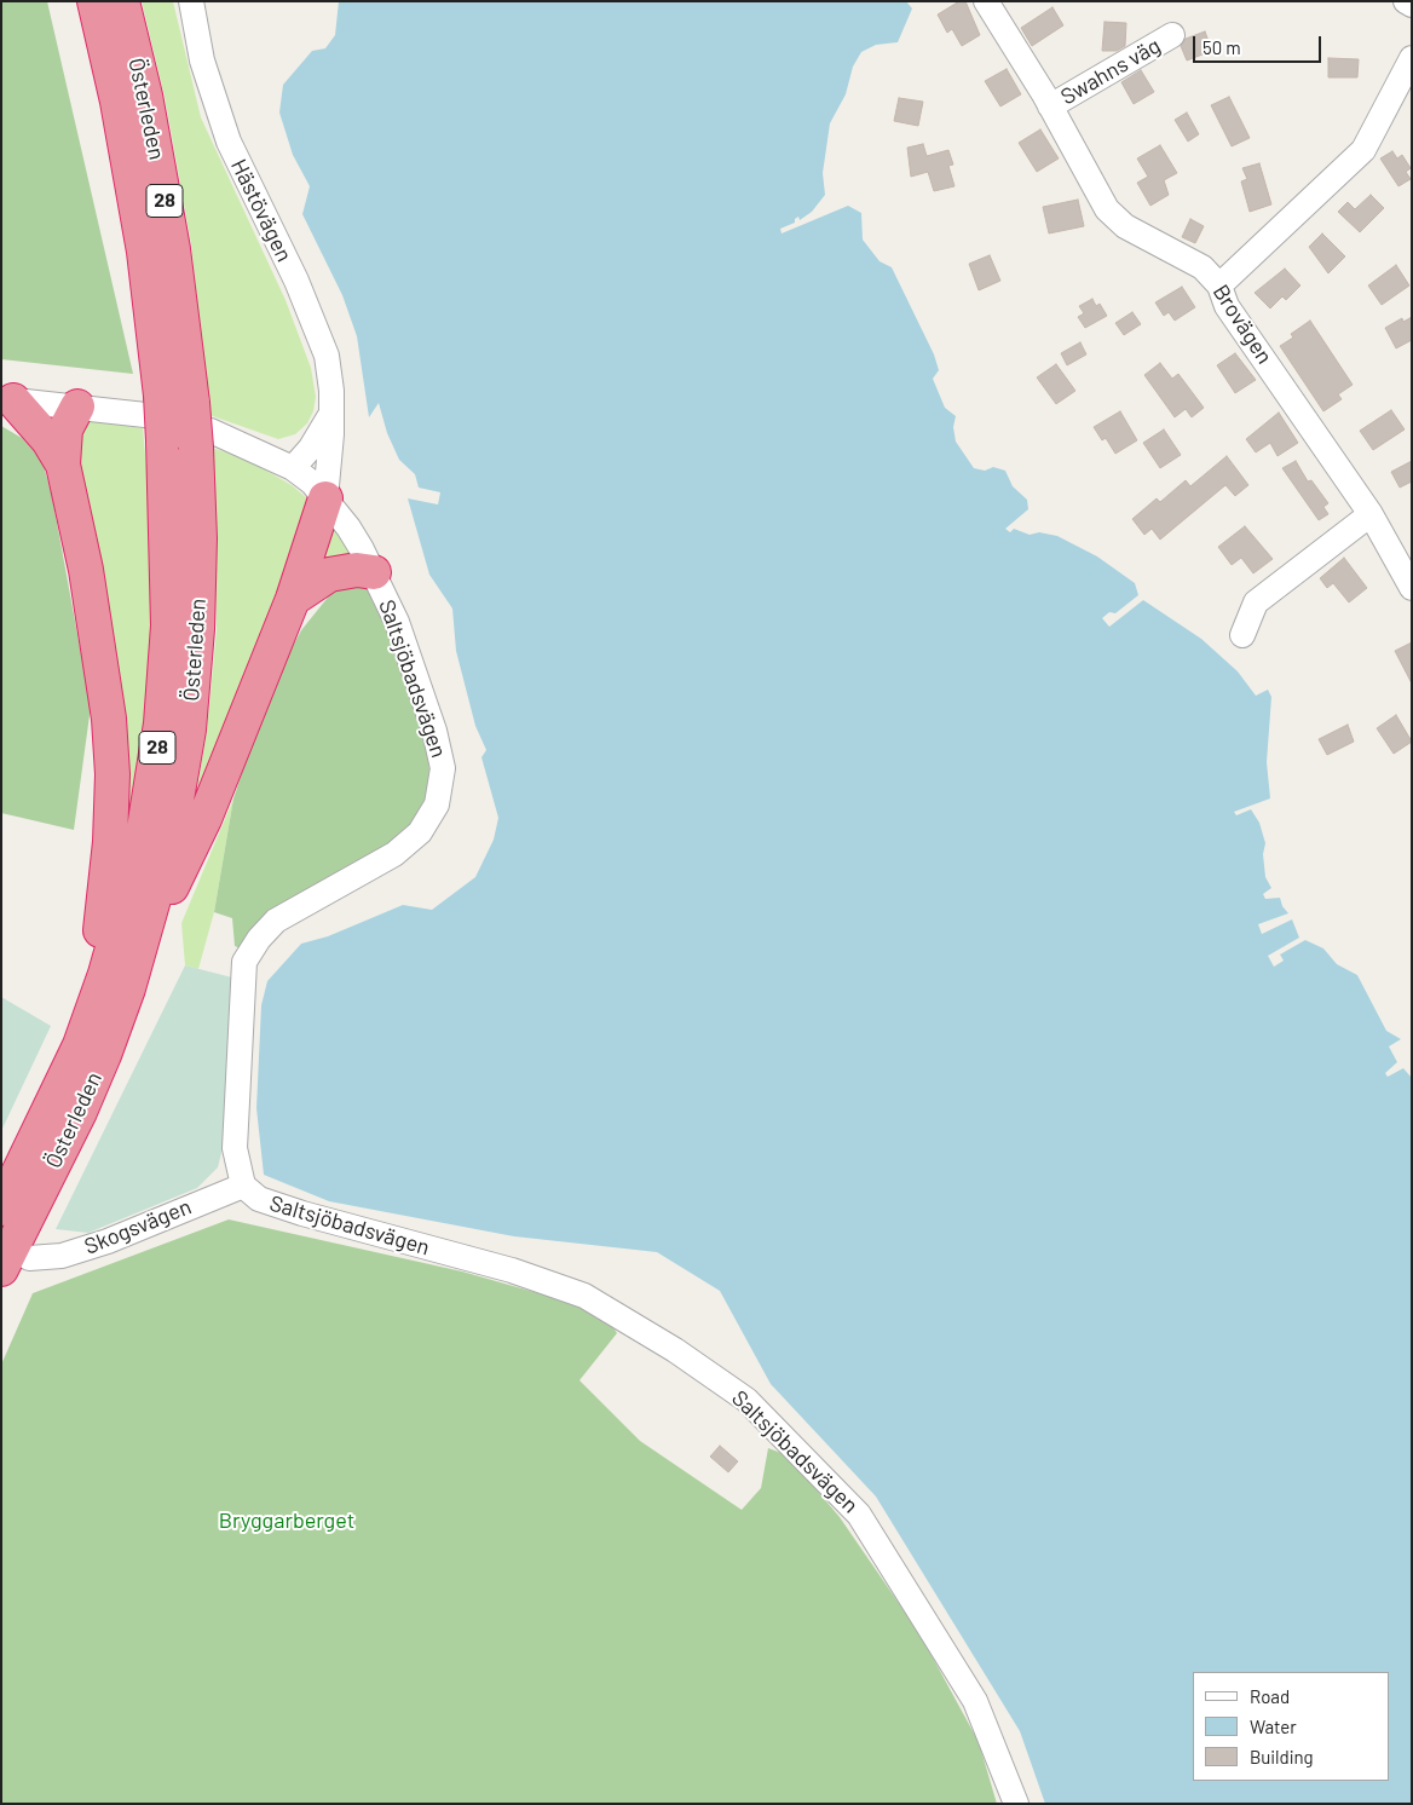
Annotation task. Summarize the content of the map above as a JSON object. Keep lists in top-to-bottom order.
{
  "streets": {
    "highway": ["Österleden", "28"],
    "street": [
      "Swahns väg",
      "Hästövägen",
      "Brovägen",
      "Saltsjöbadsvägen",
      "Skogsvägen"
    ]
  },
  "crossings": [
    ["Swahns väg", "Brovägen"],
    ["Österleden", "Saltsjöbadsvägen"],
    ["Österleden", "Skogsvägen"],
    ["Hästövägen", "Saltsjöbadsvägen"],
    ["Saltsjöbadsvägen", "Skogsvägen"]
  ],
  "parks": ["Bryggarberget"],
  "legend": ["Road", "Water", "Building"],
  "scale_bar": "50 m"
}
